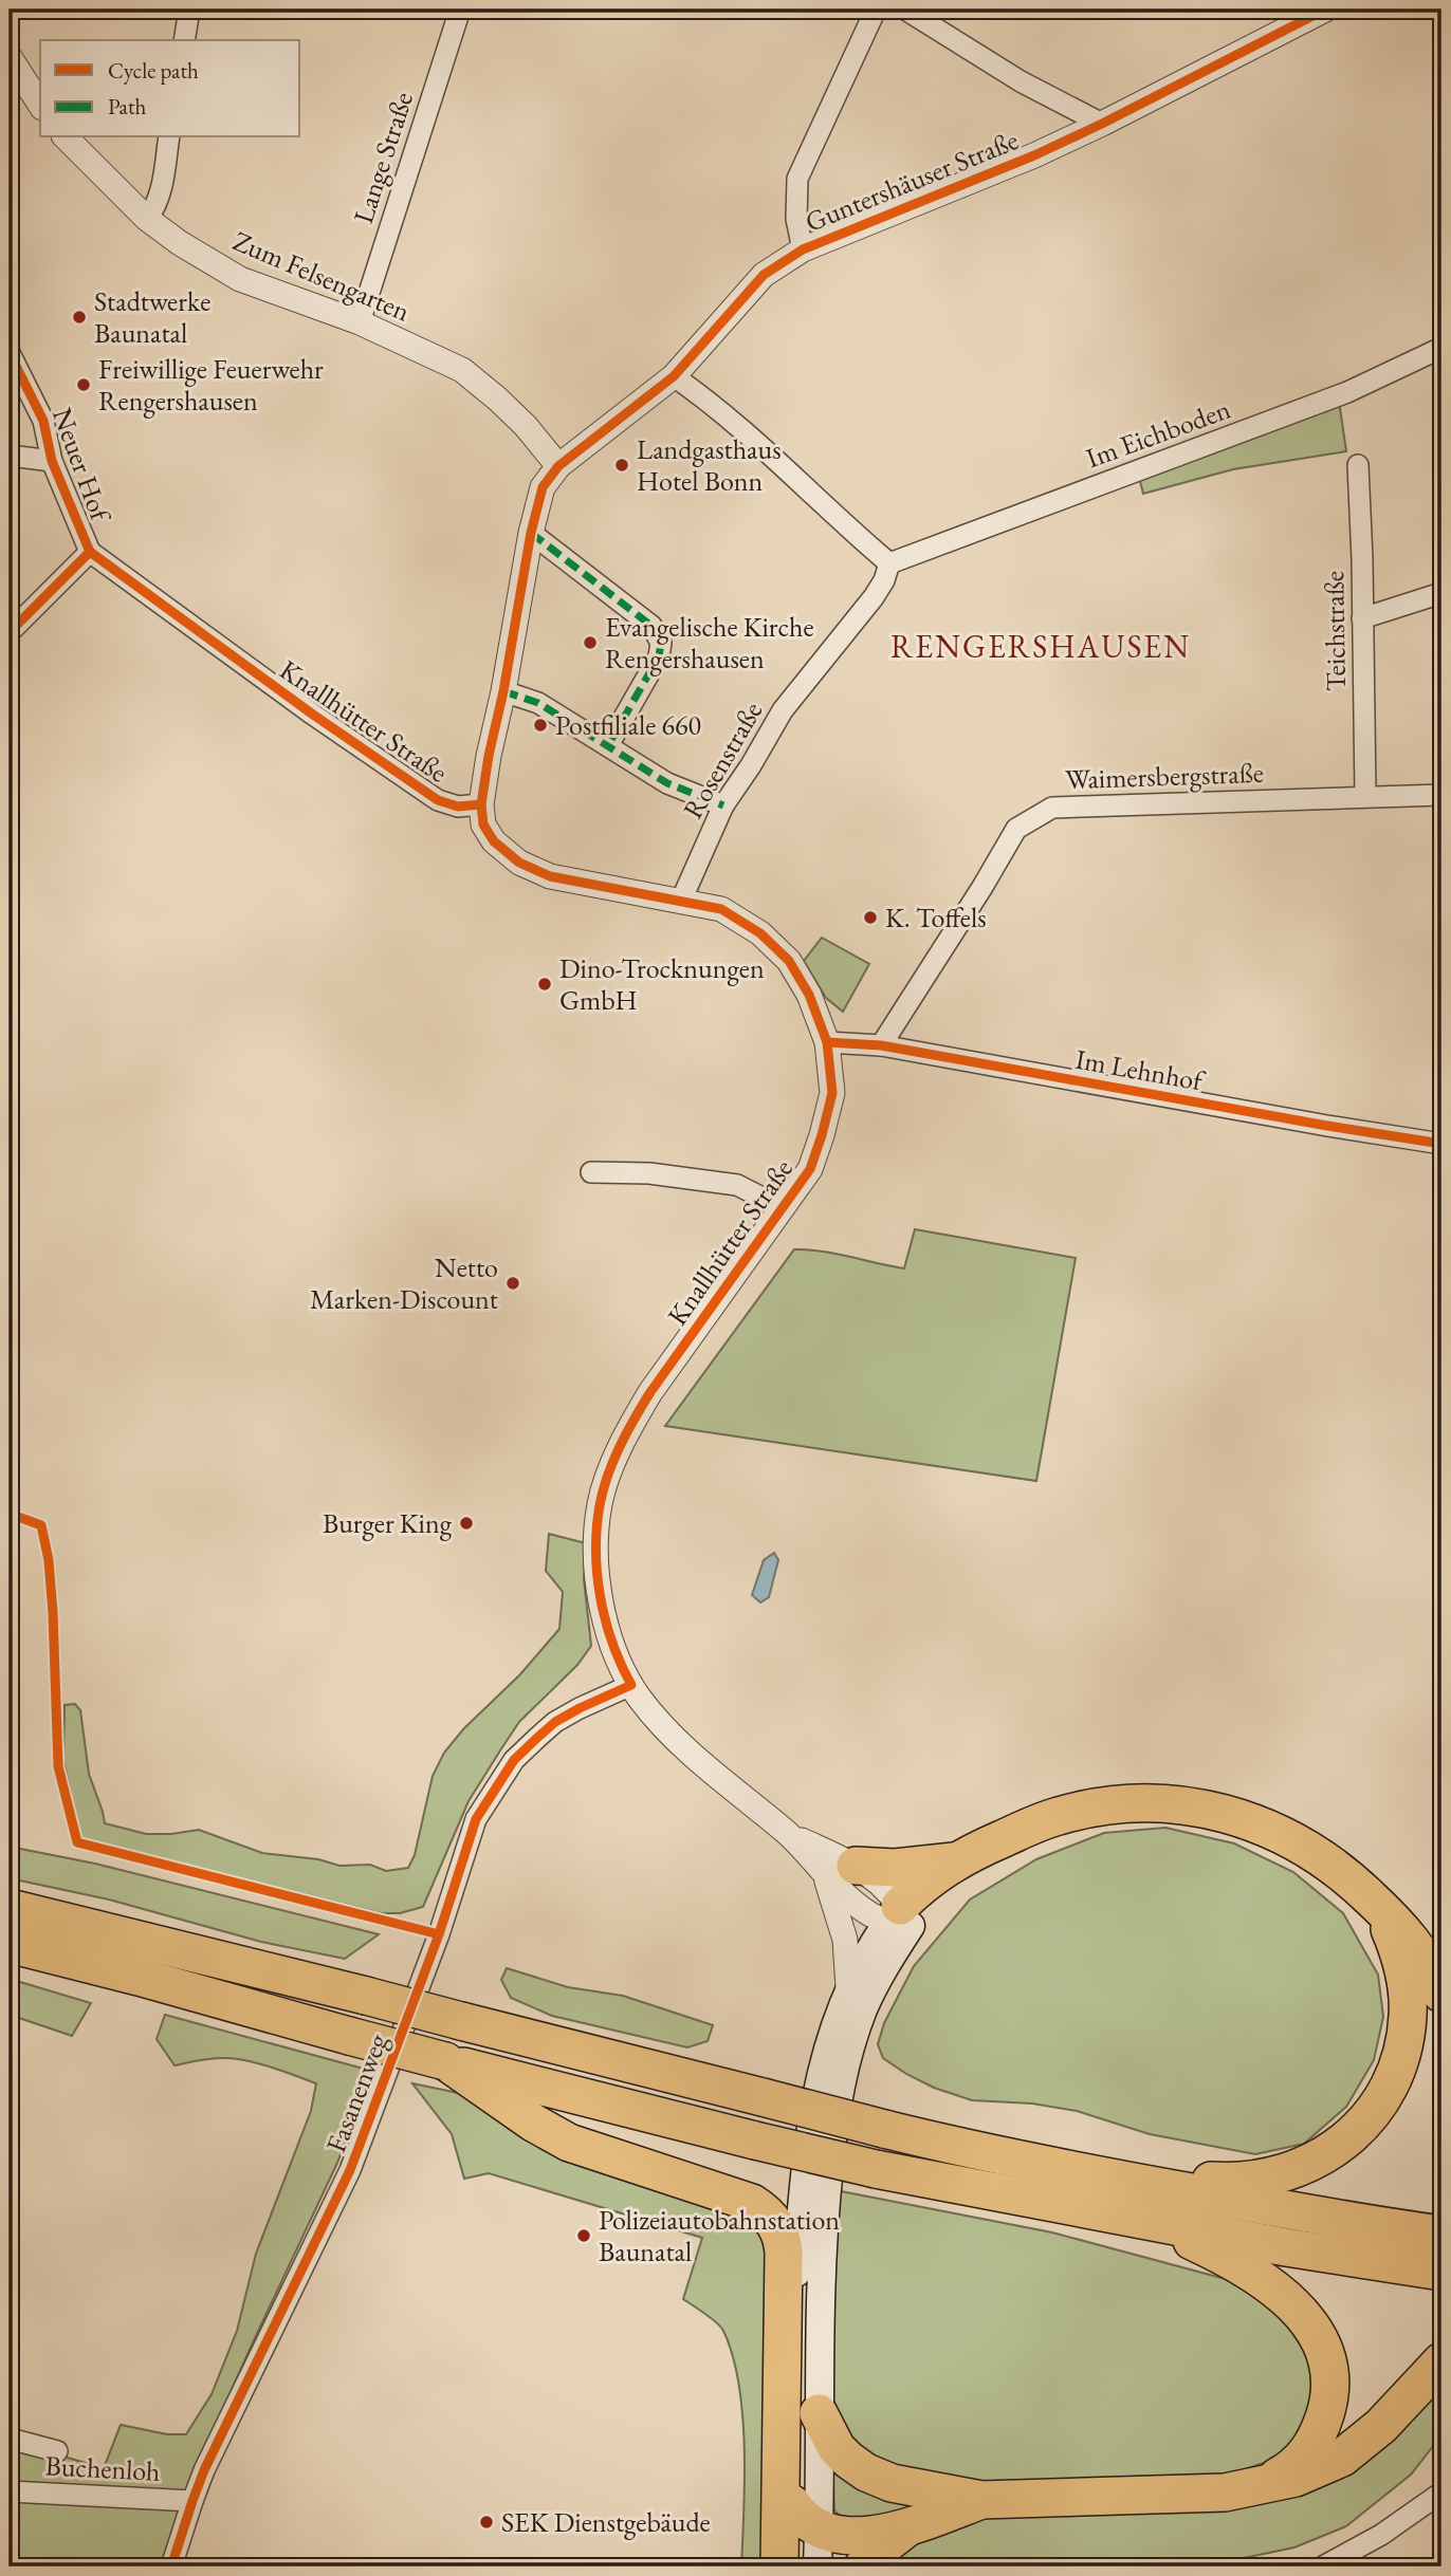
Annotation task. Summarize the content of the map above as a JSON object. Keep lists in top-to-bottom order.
{
  "streets": {
    "street": [
      "Lange Straße",
      "Guntershäuser Straße",
      "Zum Felsengarten",
      "Im Eichboden",
      "Neuer Hof",
      "Teichstraße",
      "Knallhütter Straße",
      "Rosenstraße",
      "Waimersbergstraße",
      "Im Lehnhof",
      "Fasanenweg",
      "Buchenloh"
    ]
  },
  "crossings": [
    ["Lange Straße", "Zum Felsengarten"],
    ["Guntershäuser Straße", "Zum Felsengarten"],
    ["Guntershäuser Straße", "Knallhütter Straße"],
    ["Im Eichboden", "Rosenstraße"],
    ["Neuer Hof", "Knallhütter Straße"],
    ["Teichstraße", "Waimersbergstraße"],
    ["Knallhütter Straße", "Rosenstraße"],
    ["Knallhütter Straße", "Im Lehnhof"],
    ["Knallhütter Straße", "Fasanenweg"],
    ["Waimersbergstraße", "Im Lehnhof"],
    ["Fasanenweg", "Buchenloh"]
  ],
  "districts": ["RENGERSHAUSEN"],
  "places": [
    "Stadtwerke Baunatal",
    "Freiwillige Feuerwehr Rengershausen",
    "Landgasthaus Hotel Bonn",
    "Evangelische Kirche Rengershausen",
    "Postfiliale 660",
    "K. Toffels",
    "Dino-Trocknungen GmbH",
    "Netto Marken-Discount",
    "Burger King",
    "Polizeiautobahnstation Baunatal",
    "SEK Dienstgebäude"
  ],
  "legend": ["Cycle path", "Path"]
}
